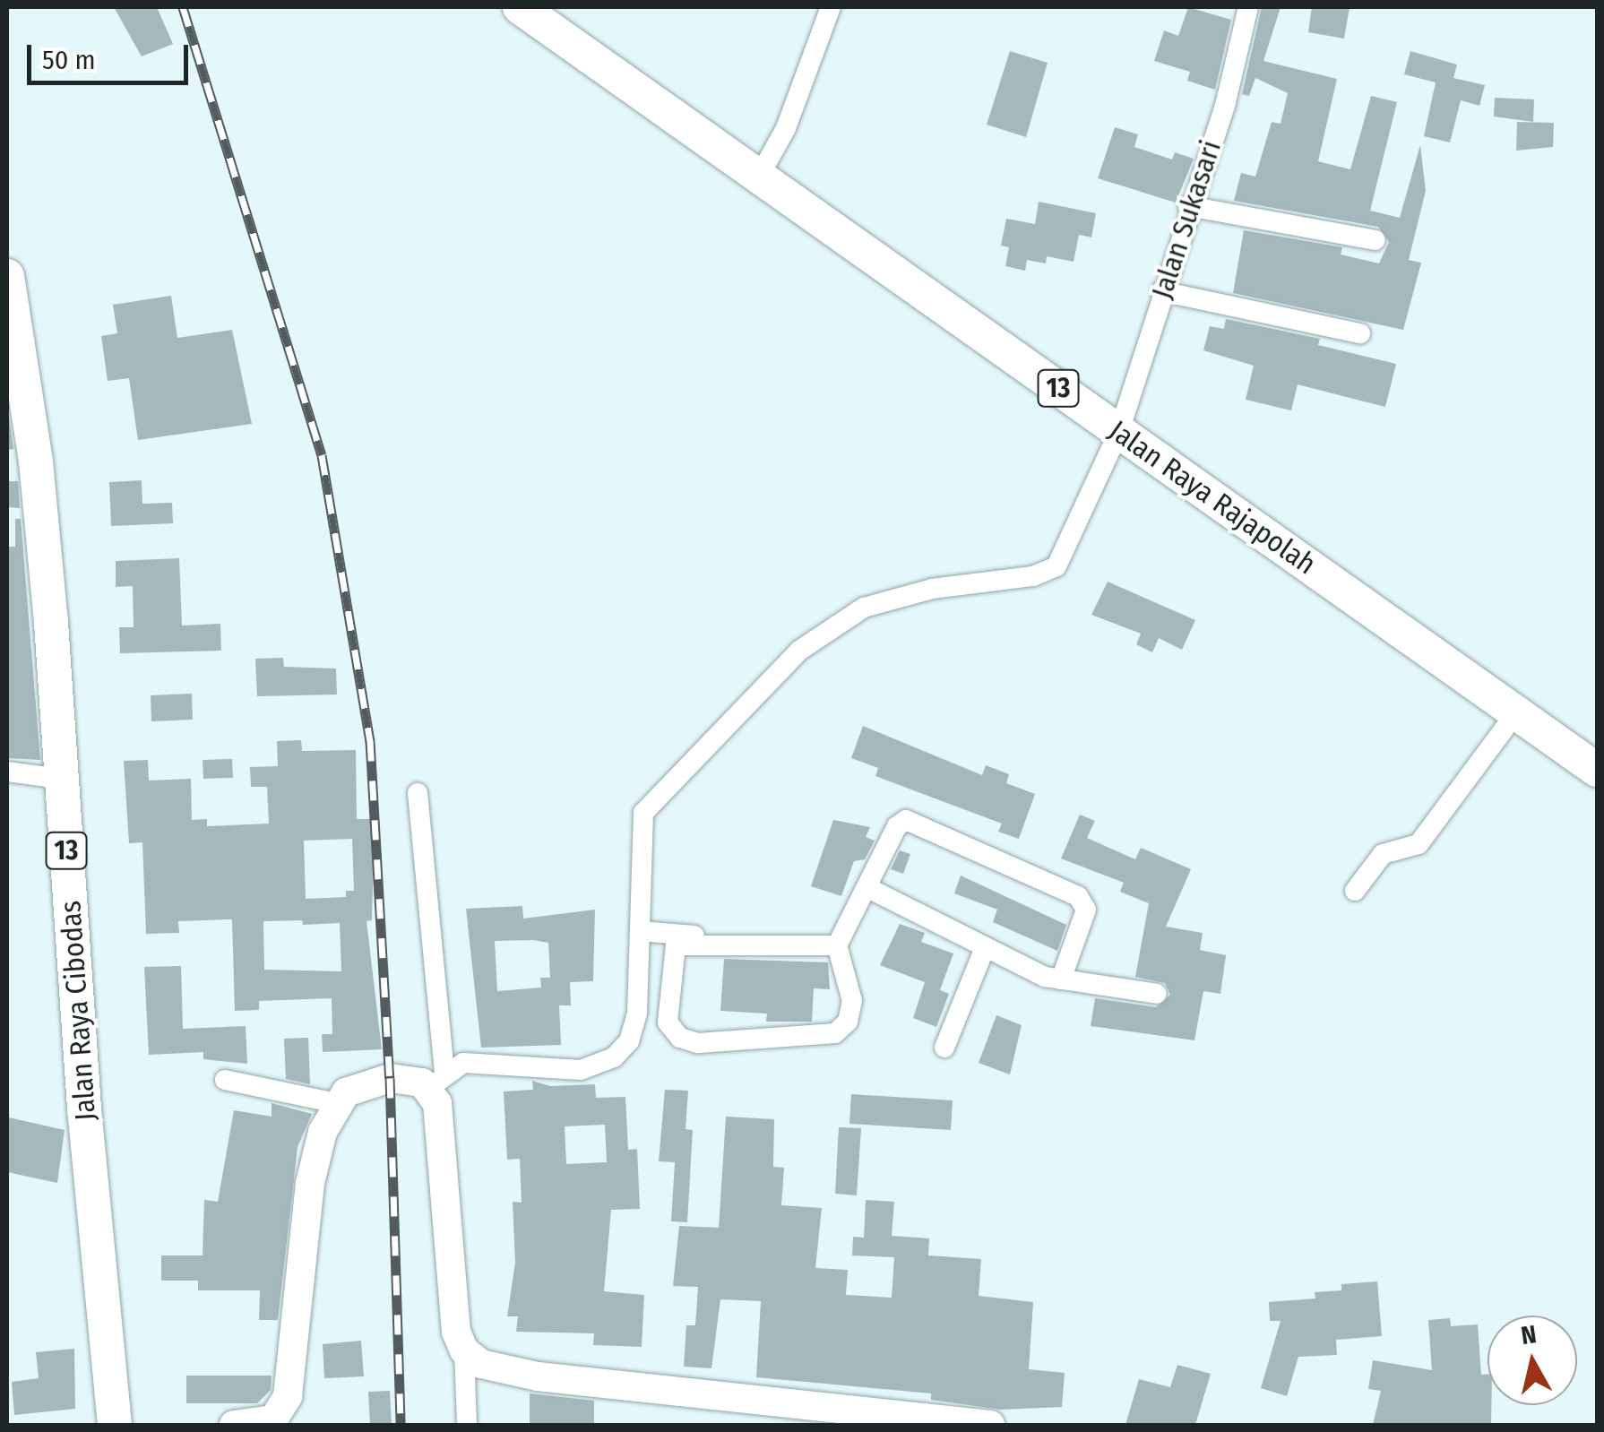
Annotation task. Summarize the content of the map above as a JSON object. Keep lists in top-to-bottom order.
{
  "streets": {
    "highway": ["13", "Jalan Raya Rajapolah", "Jalan Raya Cibodas"],
    "street": ["Jalan Sukasari"]
  },
  "crossings": [
    ["Jalan Sukasari", "Jalan Raya Rajapolah"]
  ],
  "scale_bar": "50 m",
  "north": "top"
}
